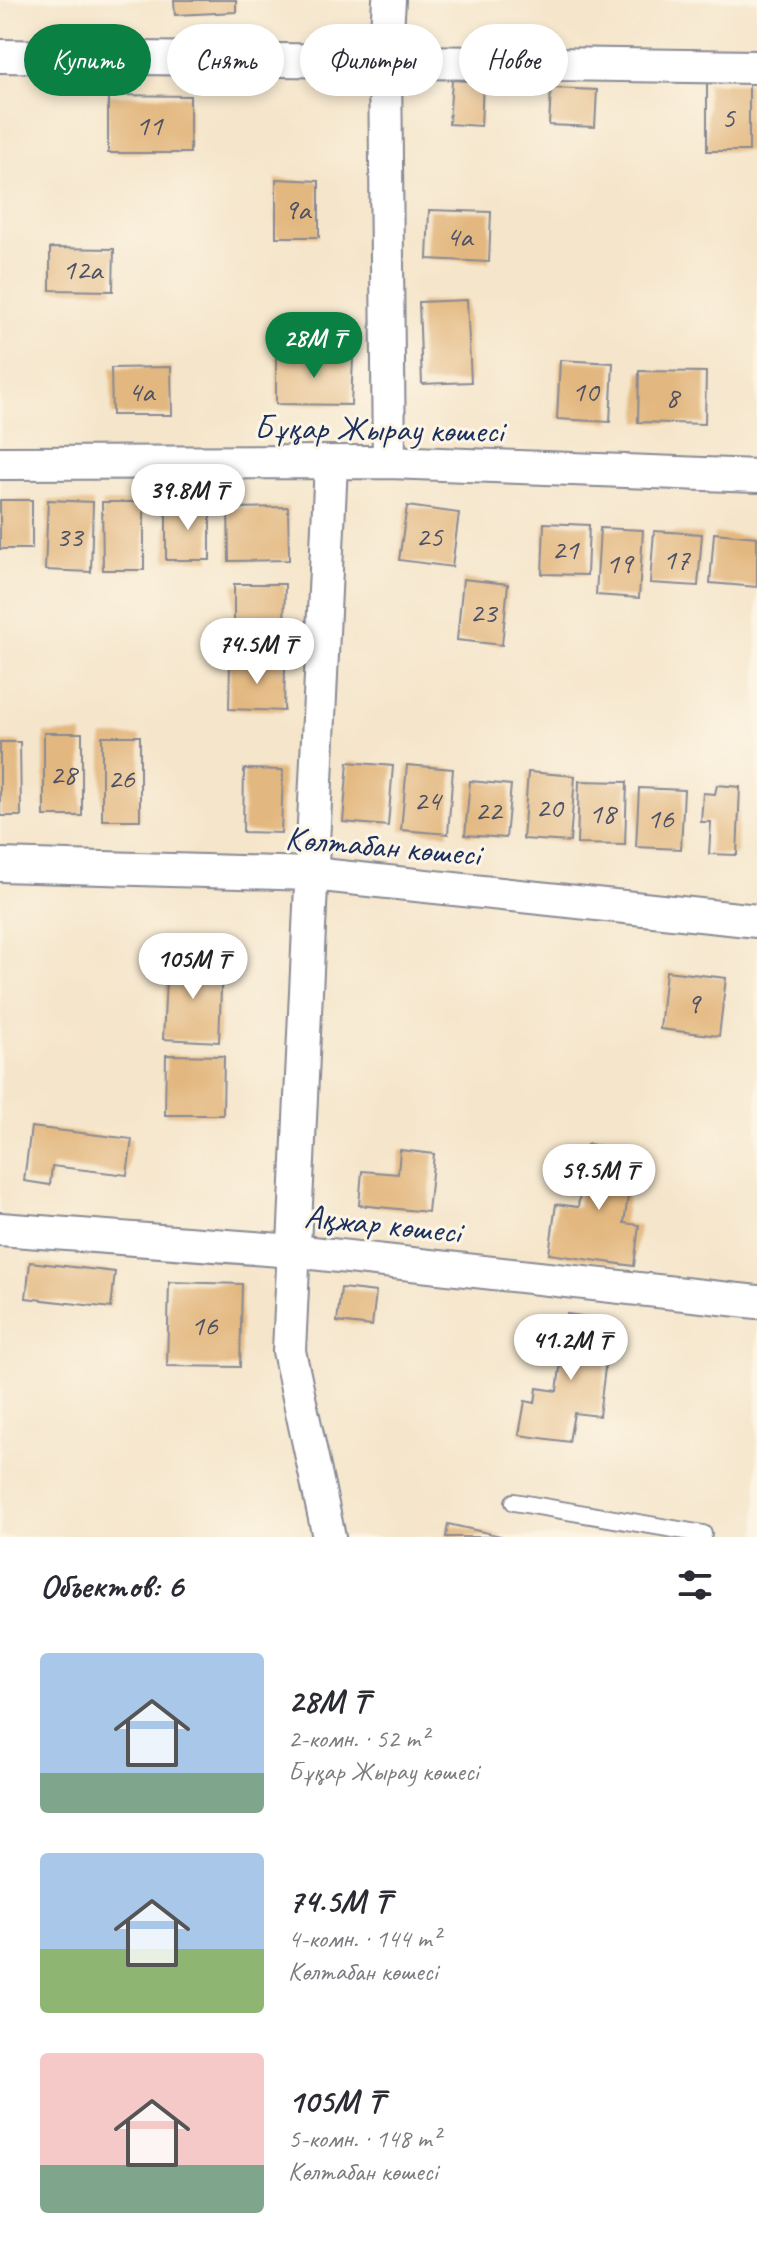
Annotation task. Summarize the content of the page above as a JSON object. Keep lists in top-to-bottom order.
{
  "streets": {
    "street": ["Бұқар Жырау көшесі", "Көлтабан көшесі", "Ақжар көшесі"]
  },
  "house_numbers": [
    "5",
    "11",
    "9а",
    "4а",
    "12а",
    "4а",
    "10",
    "8",
    "33",
    "25",
    "21",
    "17",
    "19",
    "23",
    "28",
    "26",
    "24",
    "20",
    "22",
    "18",
    "16",
    "9",
    "16"
  ],
  "page": {
    "chip": [
      "Купить",
      "Снять",
      "Фильтры",
      "Новое"
    ],
    "price": [
      "28M ₸",
      "39.8M ₸",
      "74.5M ₸",
      "105M ₸",
      "59.5M ₸",
      "41.2M ₸"
    ],
    "heading": "Объектов: 6",
    "list": [
      {
        "name": "28M ₸",
        "note": "2-комн. · 52 m² · Бұқар Жырау көшесі"
      },
      {
        "name": "74.5M ₸",
        "note": "4-комн. · 144 m² · Көлтабан көшесі"
      },
      {
        "name": "105M ₸",
        "note": "5-комн. · 148 m² · Көлтабан көшесі"
      }
    ]
  }
}
